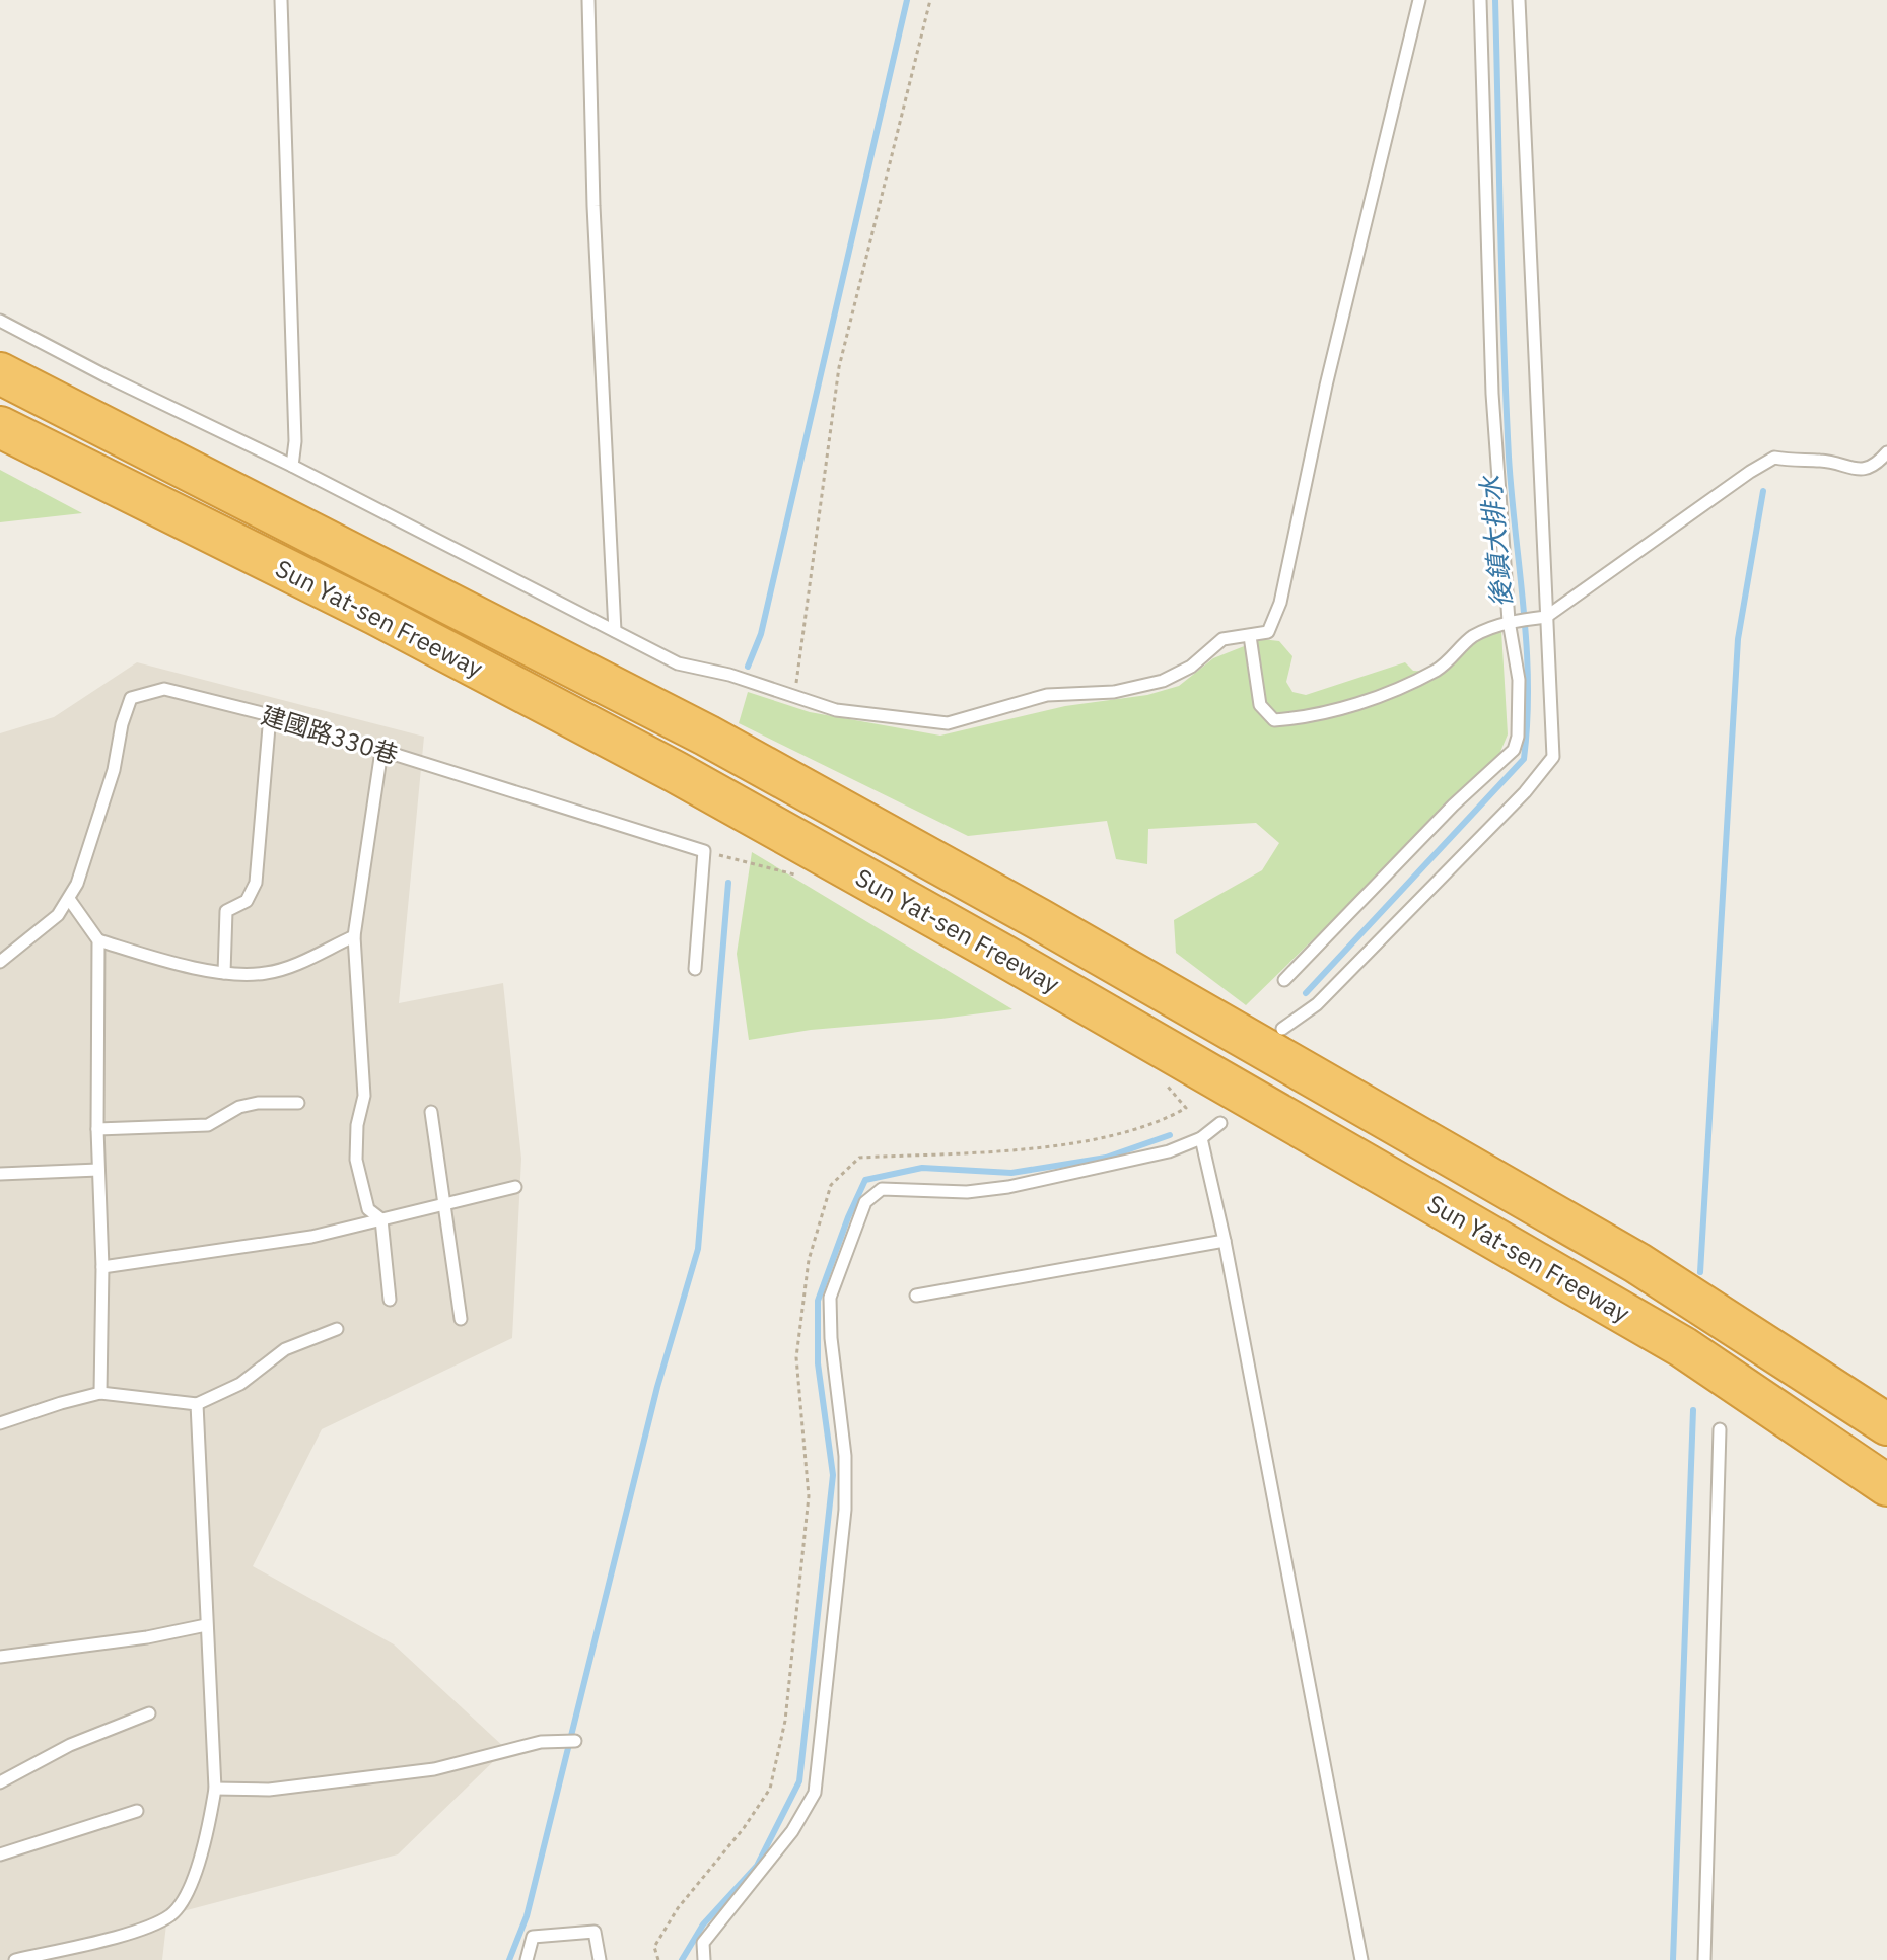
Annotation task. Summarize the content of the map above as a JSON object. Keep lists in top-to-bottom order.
{
  "streets": {
    "highway": ["Sun Yat-sen Freeway"],
    "lane": ["建國路330巷"]
  },
  "water": ["後鎮大排水"]
}
